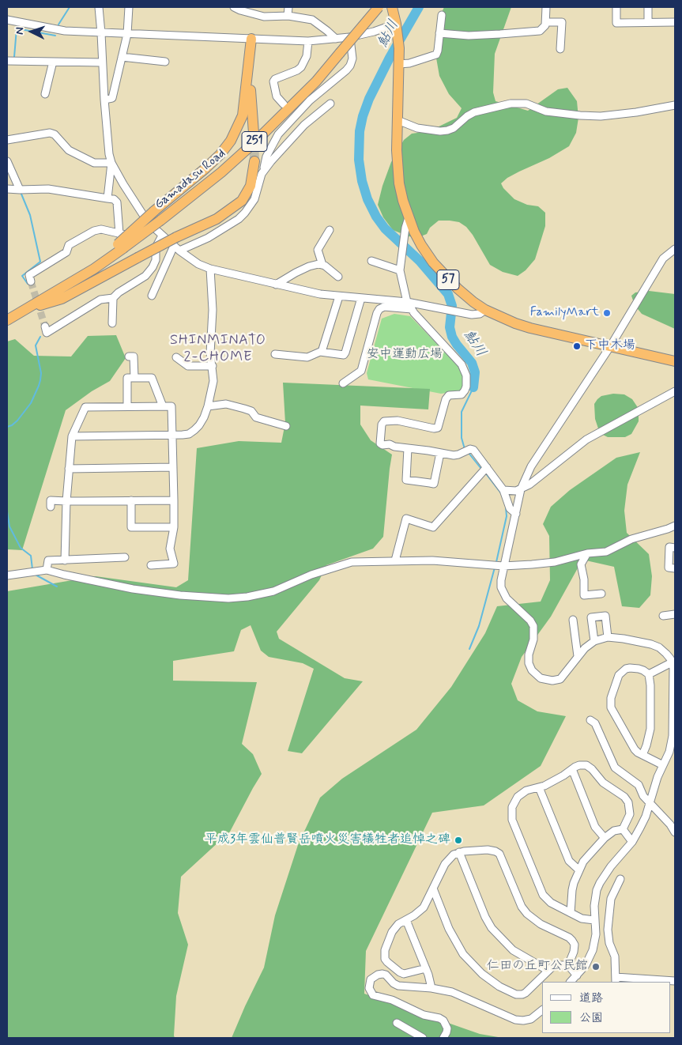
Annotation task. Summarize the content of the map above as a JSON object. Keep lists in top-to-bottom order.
{
  "streets": {
    "highway": ["251", "Gamadasu Road", "57"]
  },
  "districts": ["SHINMINATO 2-CHOME"],
  "water": ["鮎川"],
  "parks": ["安中運動広場"],
  "places": [
    "FamilyMart",
    "下中木場",
    "平成3年雲仙普賢岳噴火災害犠牲者追悼之碑",
    "仁田の丘町公民館"
  ],
  "legend": ["道路", "公園"],
  "north": "left"
}
